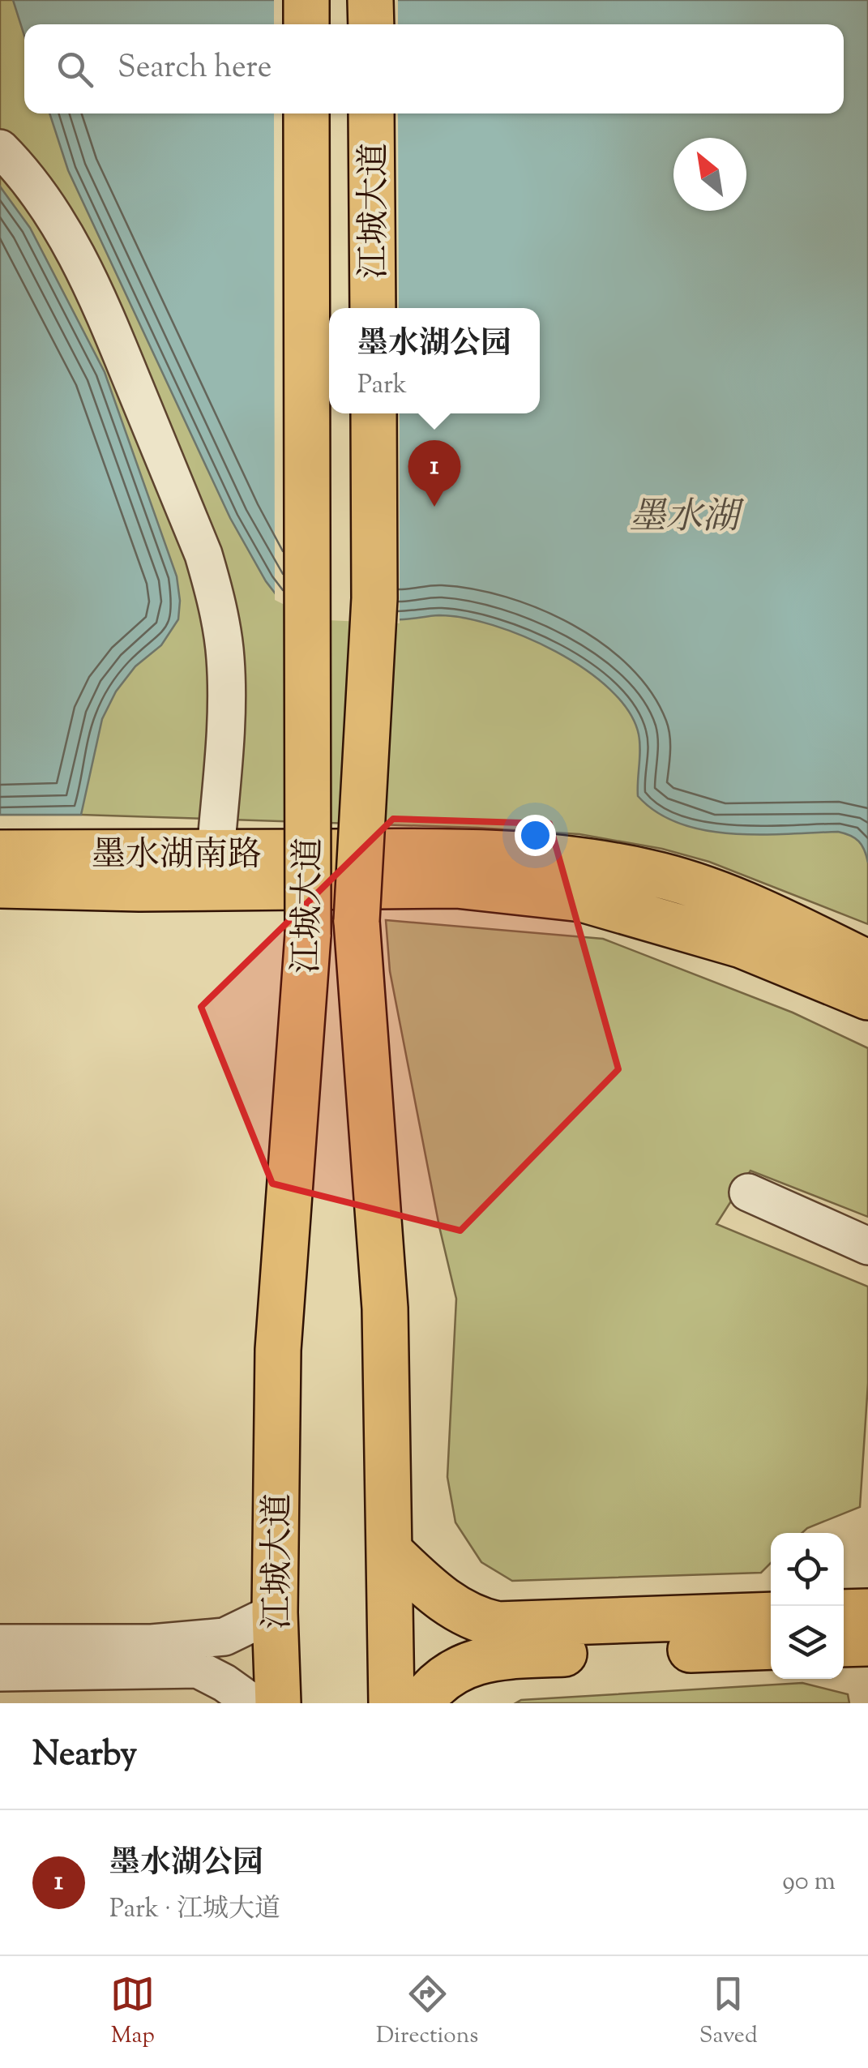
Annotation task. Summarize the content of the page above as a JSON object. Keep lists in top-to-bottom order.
{
  "streets": {
    "main road": ["江城大道", "墨水湖南路"]
  },
  "water": ["墨水湖"],
  "north": "top left",
  "page": {
    "search": "Search here",
    "popup": ["墨水湖公园", "Park"],
    "pins": "1",
    "heading": "Nearby",
    "list": [
      {
        "mark": "1",
        "name": "墨水湖公园",
        "note": "Park · 江城大道",
        "value": "90 m"
      }
    ],
    "nav": ["Map", "Directions", "Saved"]
  }
}
